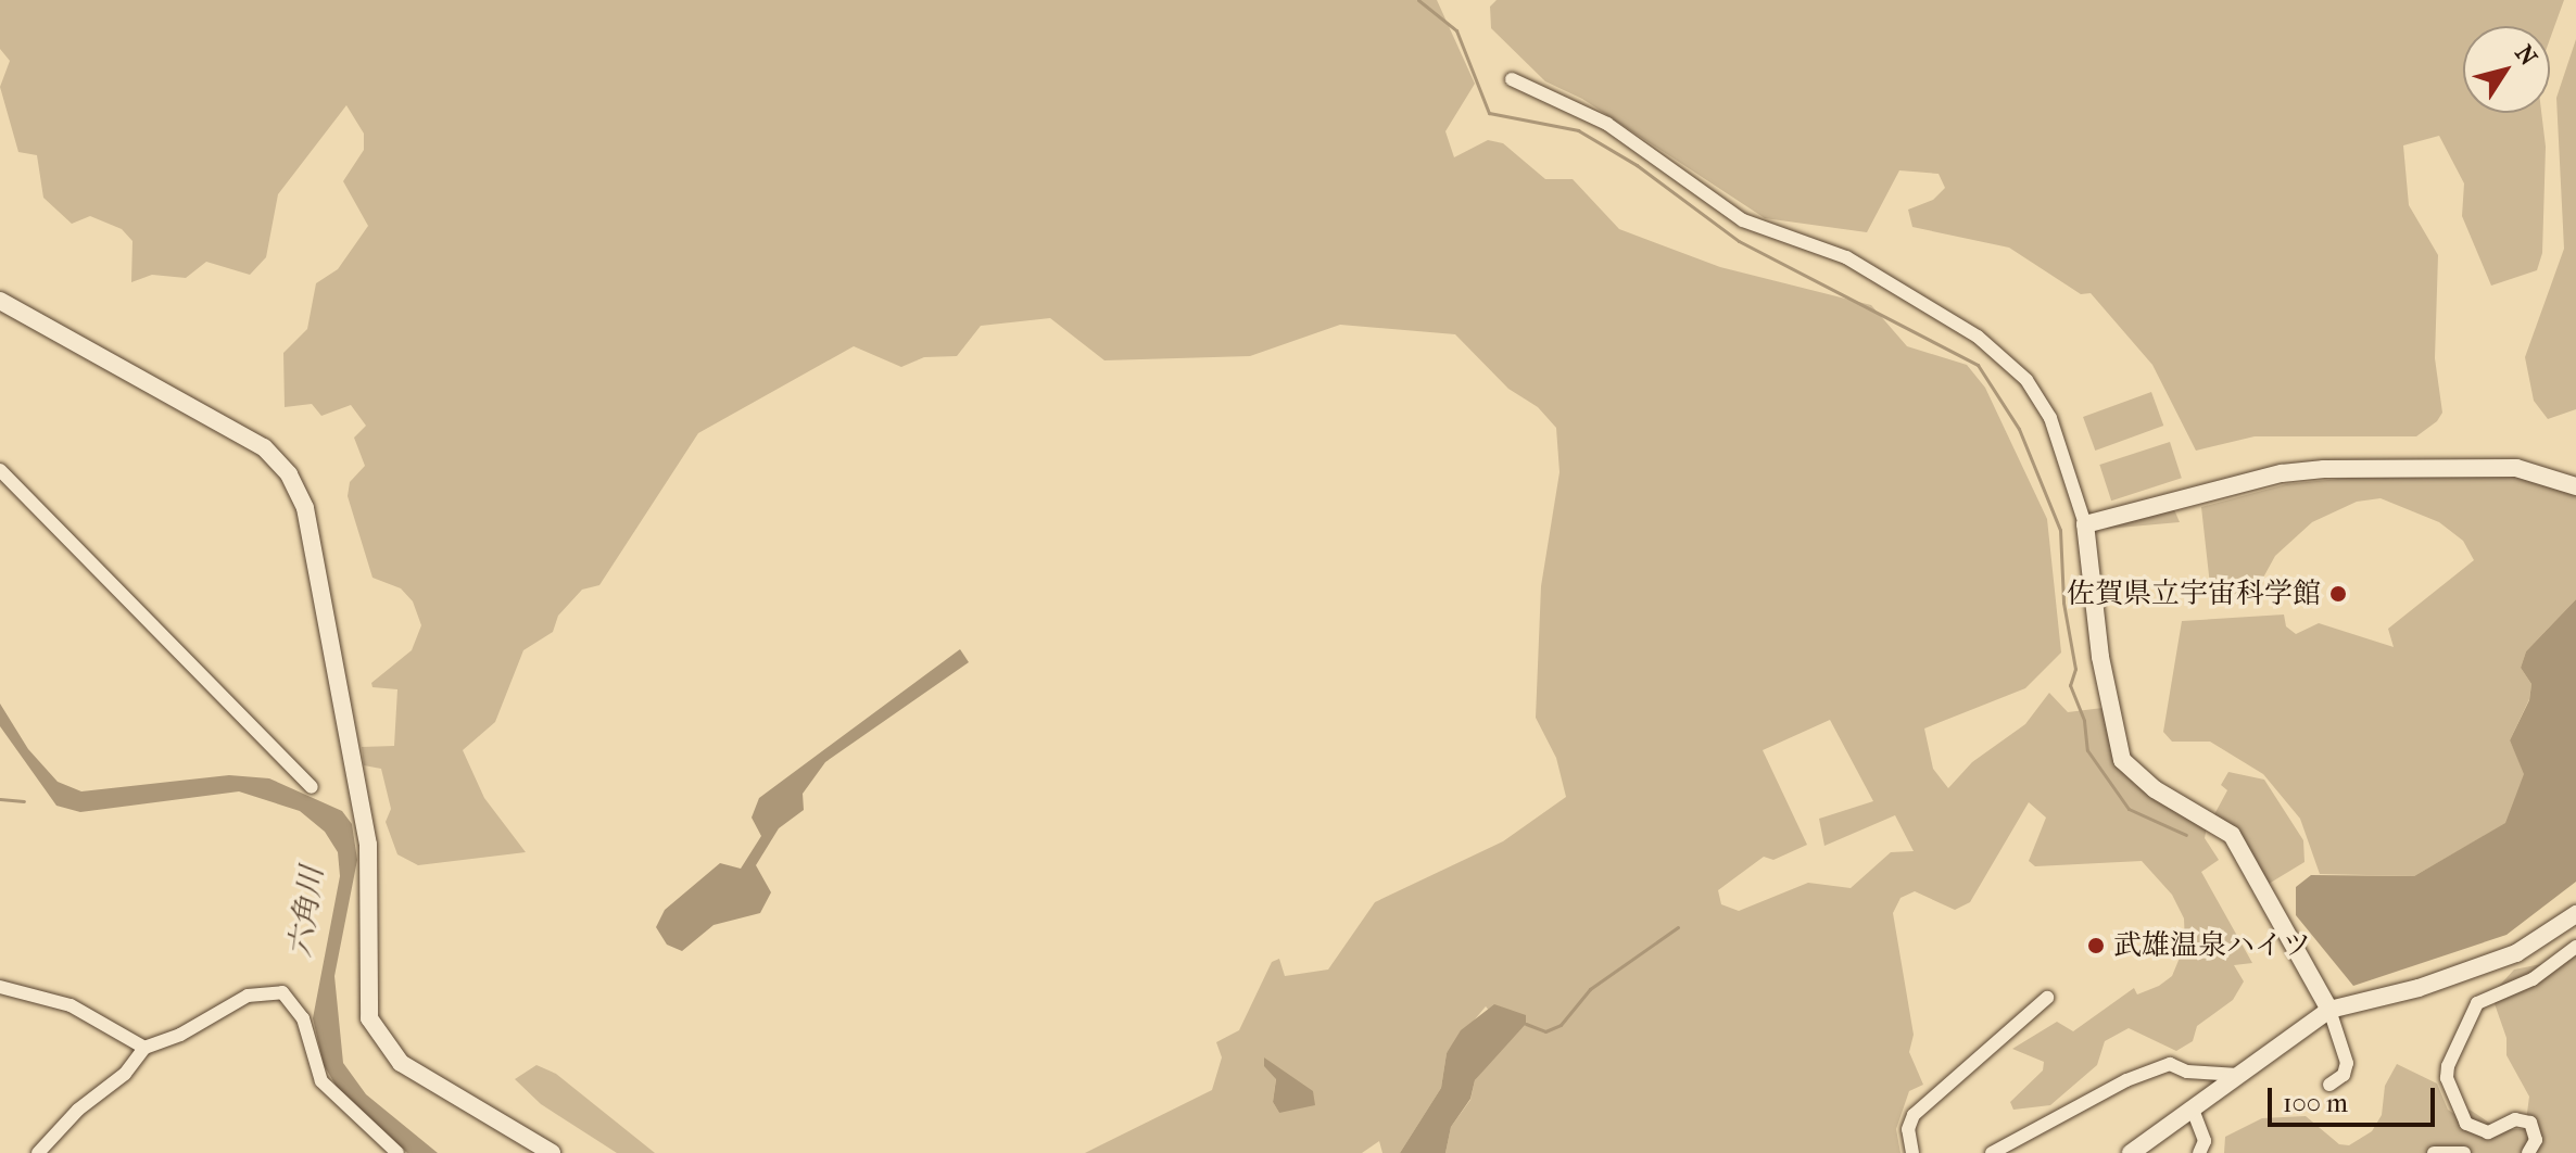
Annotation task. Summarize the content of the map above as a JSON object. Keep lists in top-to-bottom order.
{
  "water": ["六角川"],
  "places": ["佐賀県立宇宙科学館", "武雄温泉ハイツ"],
  "scale_bar": "100 m",
  "north": "top right"
}
